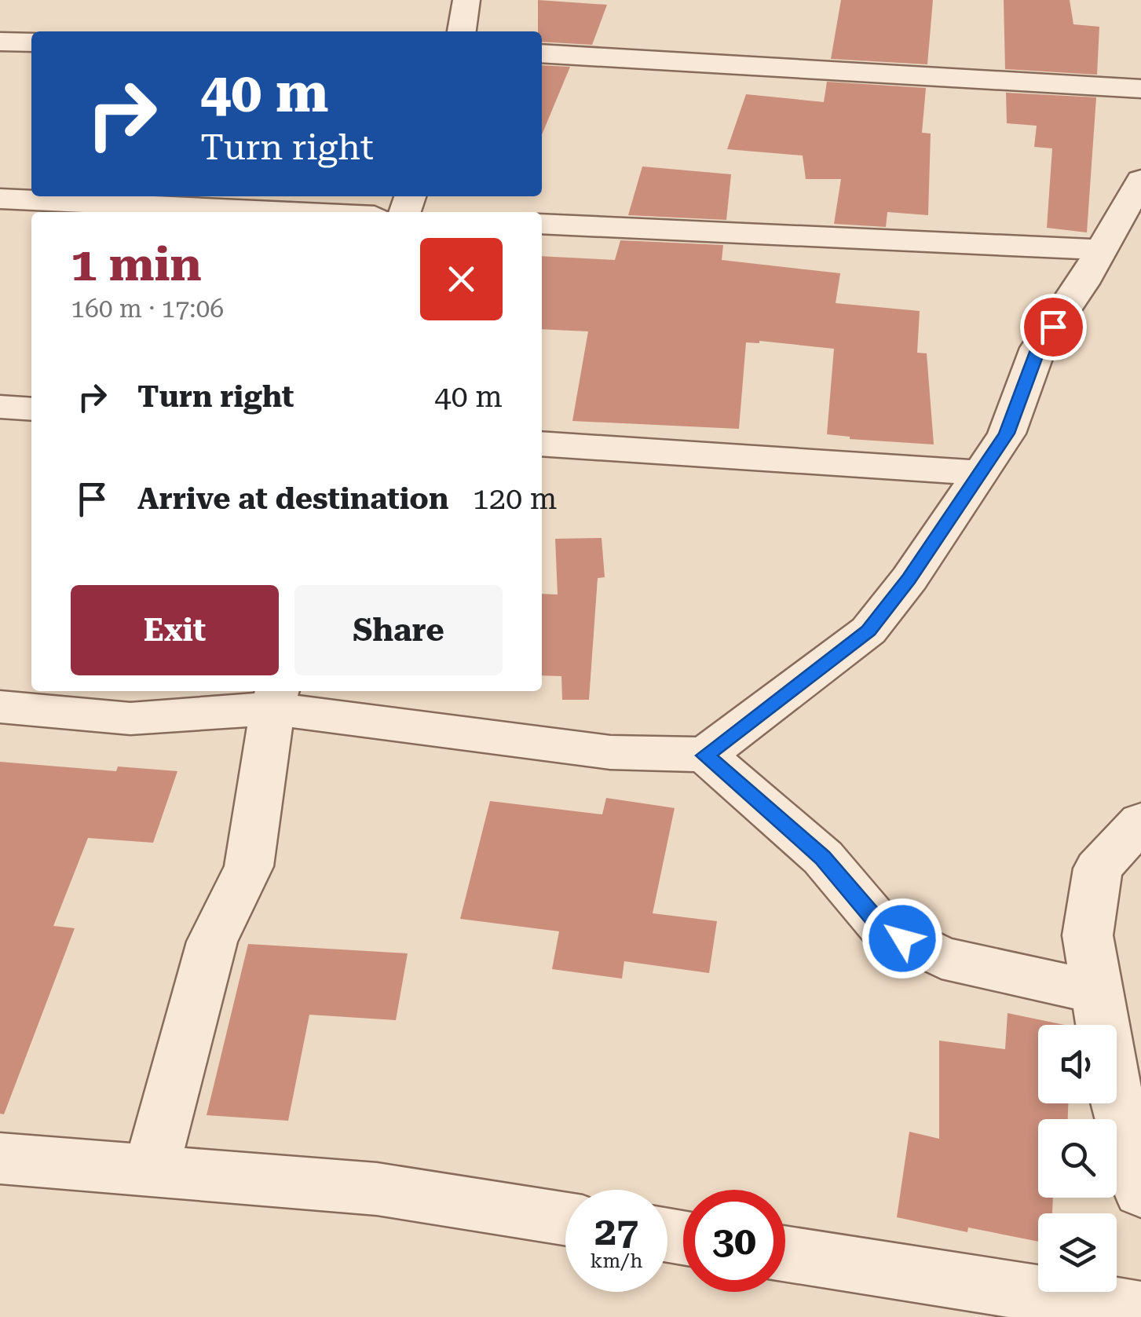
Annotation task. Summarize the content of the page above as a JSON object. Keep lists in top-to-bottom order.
{
  "page": {
    "turn": ["40 m", "Turn right"],
    "heading": ["1 min", "160 m · 17:06"],
    "list": [
      {
        "name": "Turn right",
        "value": "40 m"
      },
      {
        "name": "Arrive at destination",
        "value": "120 m"
      }
    ],
    "buttons": ["Exit", "Share"],
    "speed": "27 km/h",
    "limit": "30"
  }
}
